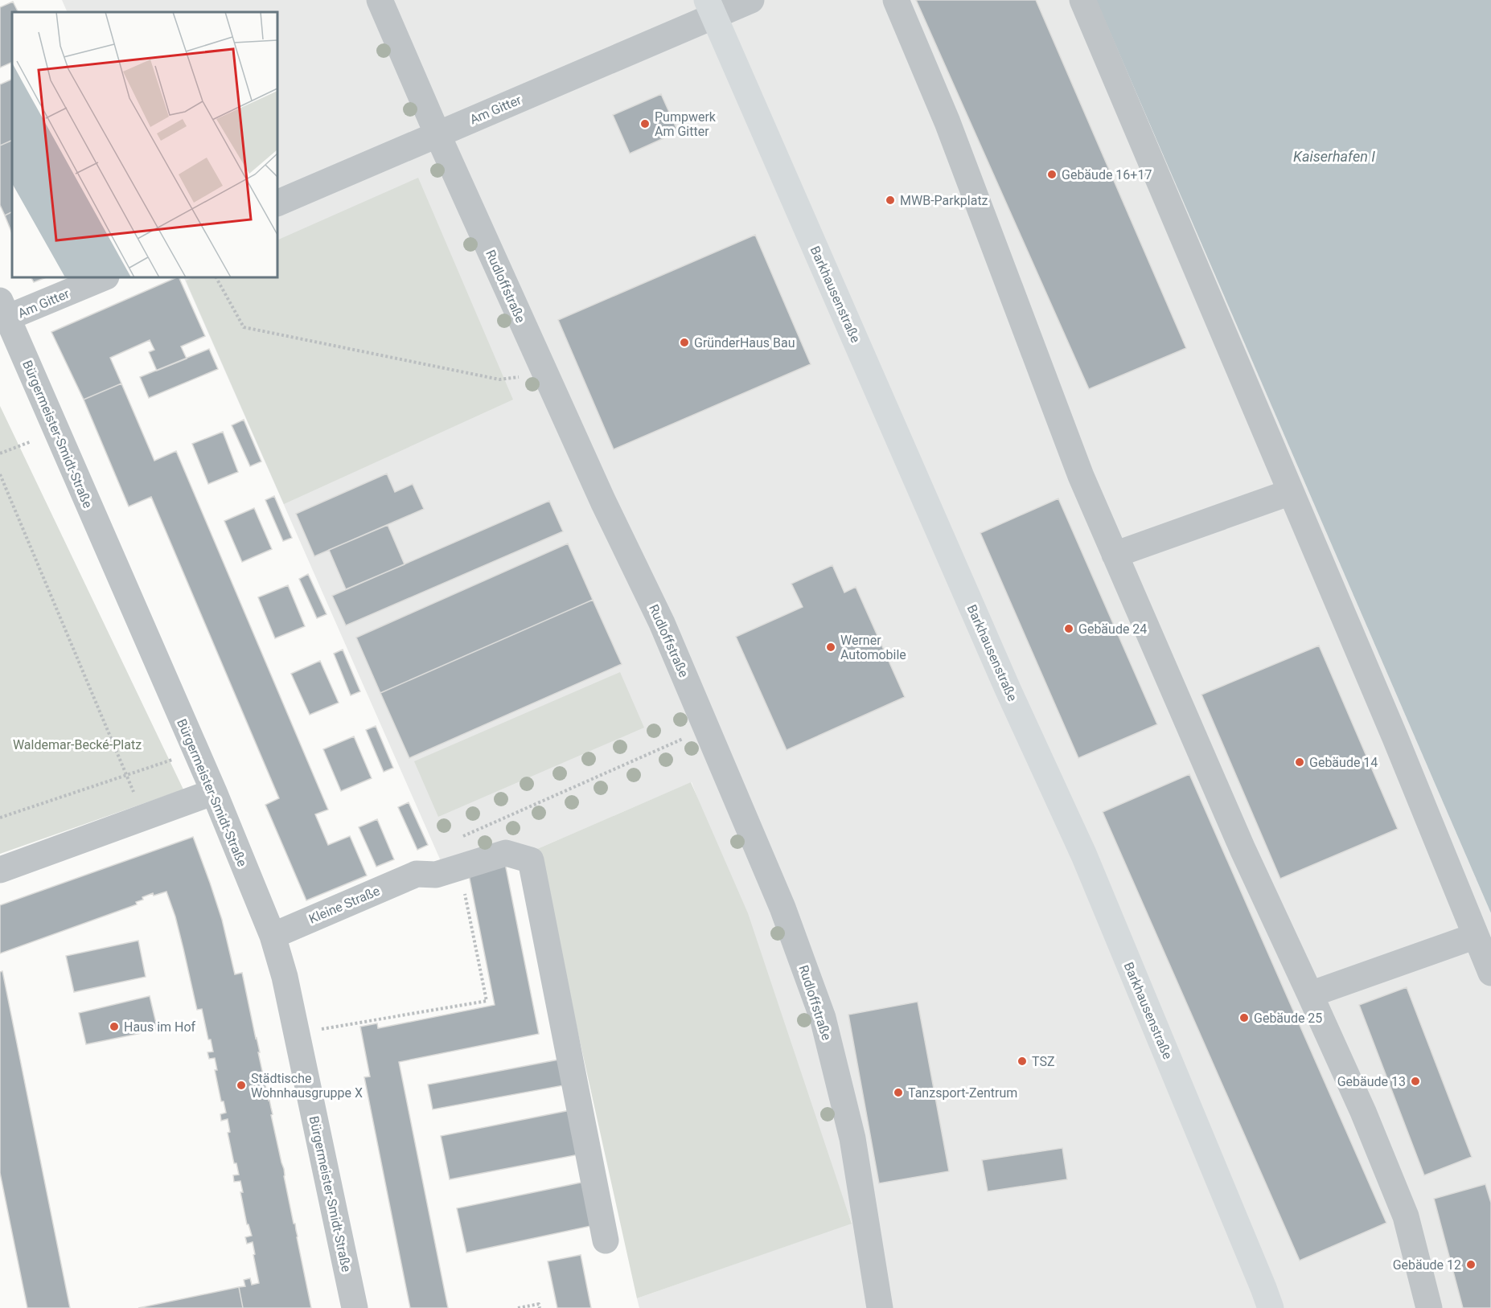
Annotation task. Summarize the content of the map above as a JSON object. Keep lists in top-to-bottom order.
{
  "streets": {
    "main road": ["Barkhausenstraße"],
    "street": [
      "Am Gitter",
      "Rudloffstraße",
      "Bürgermeister-Smidt-Straße",
      "Kleine Straße"
    ]
  },
  "crossings": [
    ["Am Gitter", "Rudloffstraße"],
    ["Am Gitter", "Barkhausenstraße"],
    ["Am Gitter", "Bürgermeister-Smidt-Straße"],
    ["Bürgermeister-Smidt-Straße", "Kleine Straße"]
  ],
  "water": ["Kaiserhafen I"],
  "parks": ["Waldemar-Becké-Platz"],
  "places": [
    "Pumpwerk Am Gitter",
    "Gebäude 16+17",
    "MWB-Parkplatz",
    "GründerHaus Bau",
    "Gebäude 24",
    "Werner Automobile",
    "Gebäude 14",
    "Gebäude 25",
    "Haus im Hof",
    "TSZ",
    "Gebäude 13",
    "Städtische Wohnhausgruppe X",
    "Tanzsport-Zentrum",
    "Gebäude 12"
  ]
}
